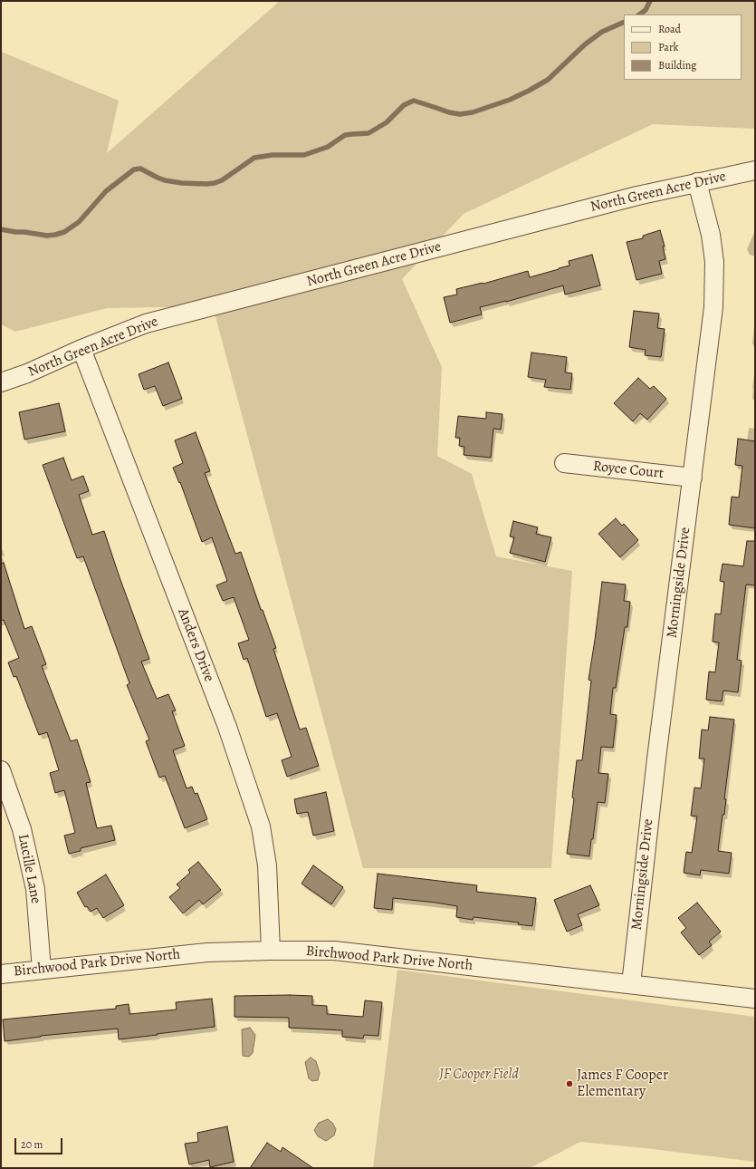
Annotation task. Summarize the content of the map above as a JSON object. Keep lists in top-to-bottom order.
{
  "streets": {
    "street": [
      "North Green Acre Drive",
      "Royce Court",
      "Morningside Drive",
      "Anders Drive",
      "Lucille Lane",
      "Birchwood Park Drive North"
    ]
  },
  "crossings": [
    ["North Green Acre Drive", "Morningside Drive"],
    ["North Green Acre Drive", "Anders Drive"],
    ["Royce Court", "Morningside Drive"],
    ["Morningside Drive", "Birchwood Park Drive North"],
    ["Anders Drive", "Birchwood Park Drive North"],
    ["Lucille Lane", "Birchwood Park Drive North"]
  ],
  "parks": ["JF Cooper Field"],
  "places": ["James F Cooper Elementary"],
  "legend": ["Road", "Park", "Building"],
  "scale_bar": "20 m"
}
